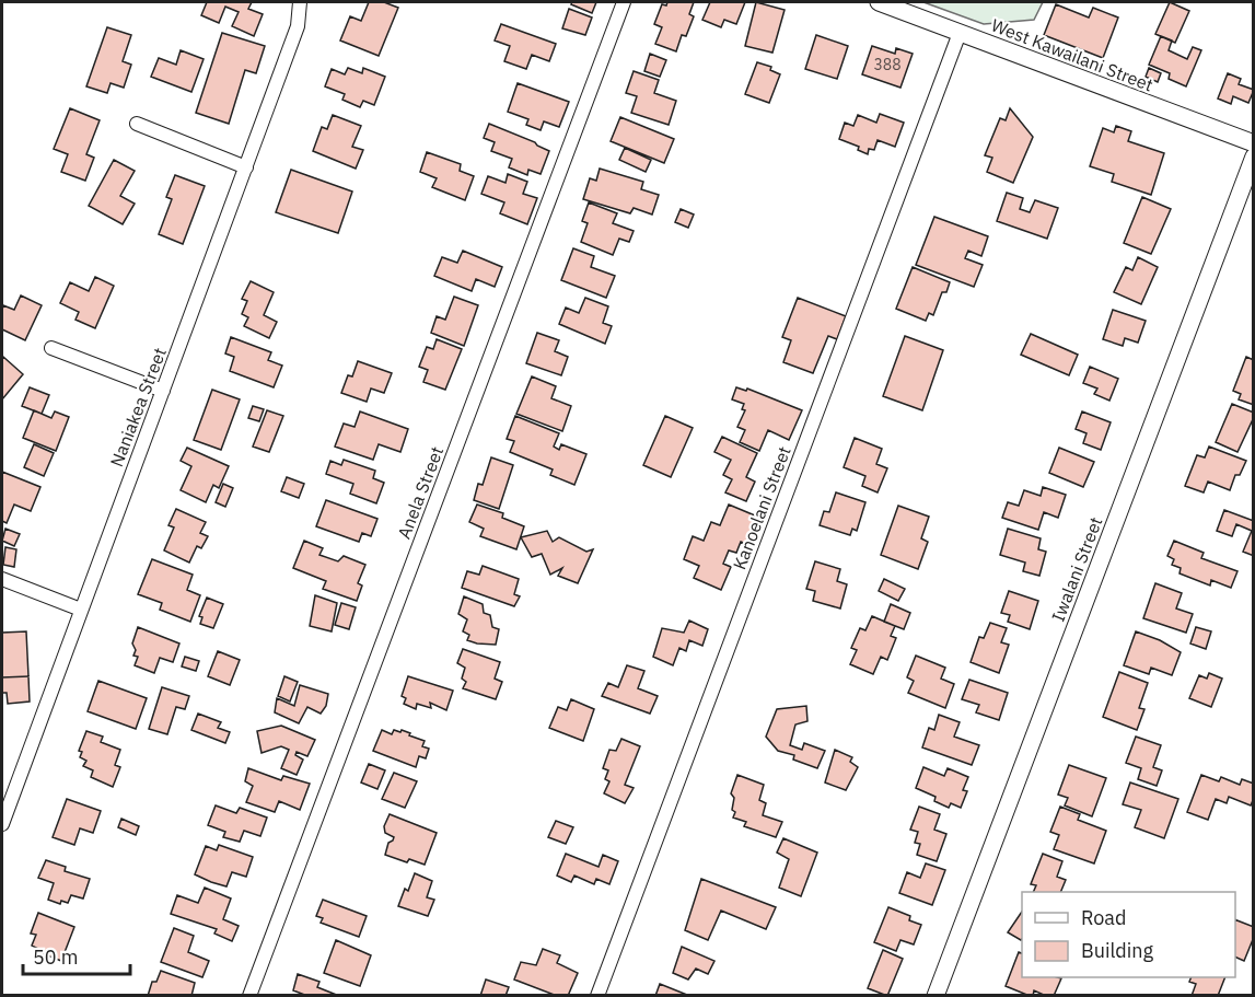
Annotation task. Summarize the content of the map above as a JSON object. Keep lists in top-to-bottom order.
{
  "streets": {
    "street": [
      "West Kawailani Street",
      "Naniakea Street",
      "Anela Street",
      "Kanoelani Street",
      "Iwalani Street"
    ]
  },
  "crossings": [
    ["West Kawailani Street", "Kanoelani Street"]
  ],
  "house_numbers": ["388"],
  "legend": ["Road", "Building"],
  "scale_bar": "50 m"
}
